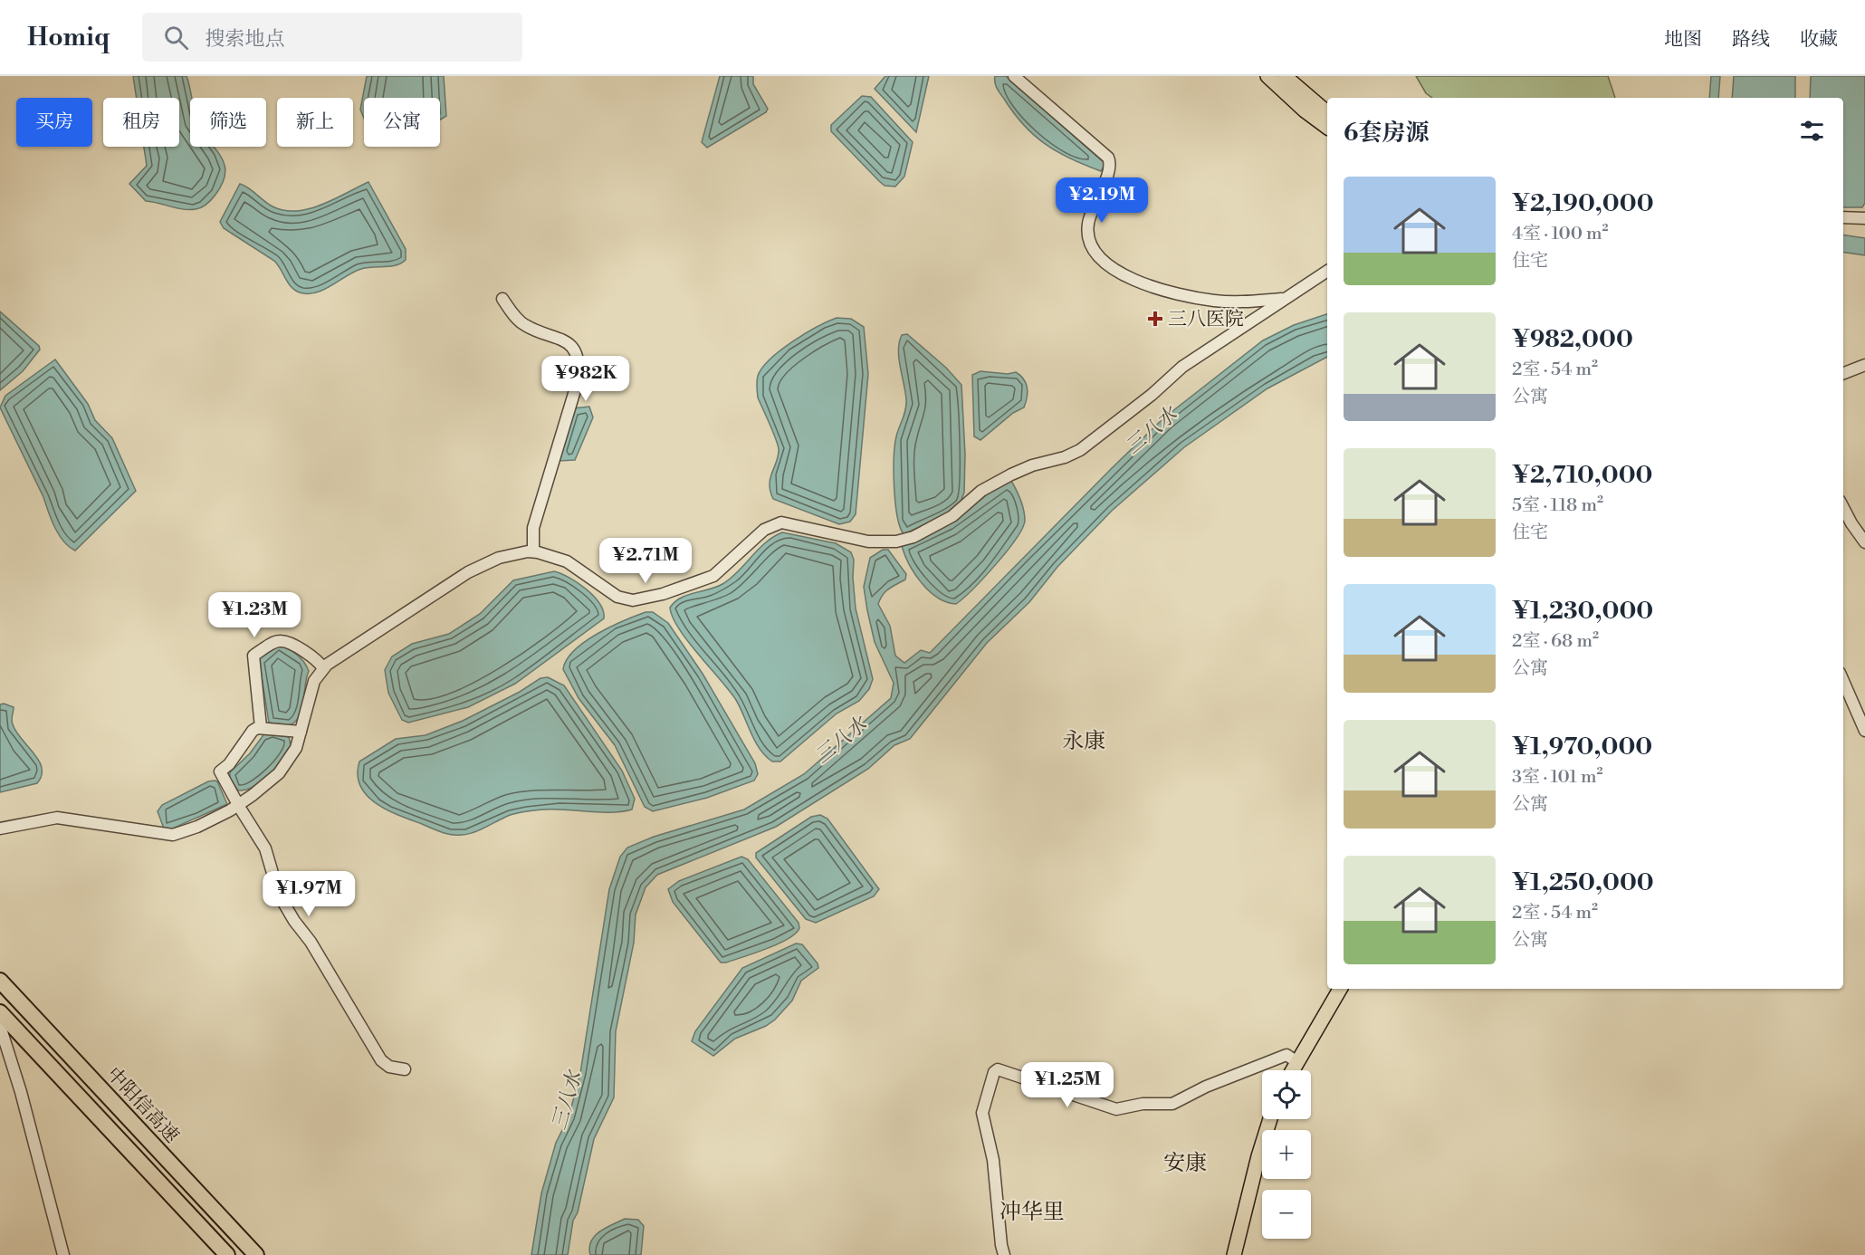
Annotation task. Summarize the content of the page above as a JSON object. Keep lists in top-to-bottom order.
{
  "streets": {
    "highway": ["中阳信高速"]
  },
  "districts": ["永康", "安康", "冲华里"],
  "water": ["三八水"],
  "places": {
    "health": ["三八医院"]
  },
  "page": {
    "header": "Homiq",
    "search": "搜索地点",
    "nav": ["地图", "路线", "收藏"],
    "chip": [
      "买房",
      "租房",
      "筛选",
      "新上",
      "公寓"
    ],
    "heading": "6套房源",
    "list": [
      {
        "name": "¥2,190,000",
        "note": "4室 · 100 m² · 住宅"
      },
      {
        "name": "¥982,000",
        "note": "2室 · 54 m² · 公寓"
      },
      {
        "name": "¥2,710,000",
        "note": "5室 · 118 m² · 住宅"
      },
      {
        "name": "¥1,230,000",
        "note": "2室 · 68 m² · 公寓"
      },
      {
        "name": "¥1,970,000",
        "note": "3室 · 101 m² · 公寓"
      },
      {
        "name": "¥1,250,000",
        "note": "2室 · 54 m² · 公寓"
      }
    ],
    "price": [
      "¥2.19M",
      "¥982K",
      "¥2.71M",
      "¥1.23M",
      "¥1.97M",
      "¥1.25M"
    ],
    "map_buttons": ["+", "−"]
  }
}
